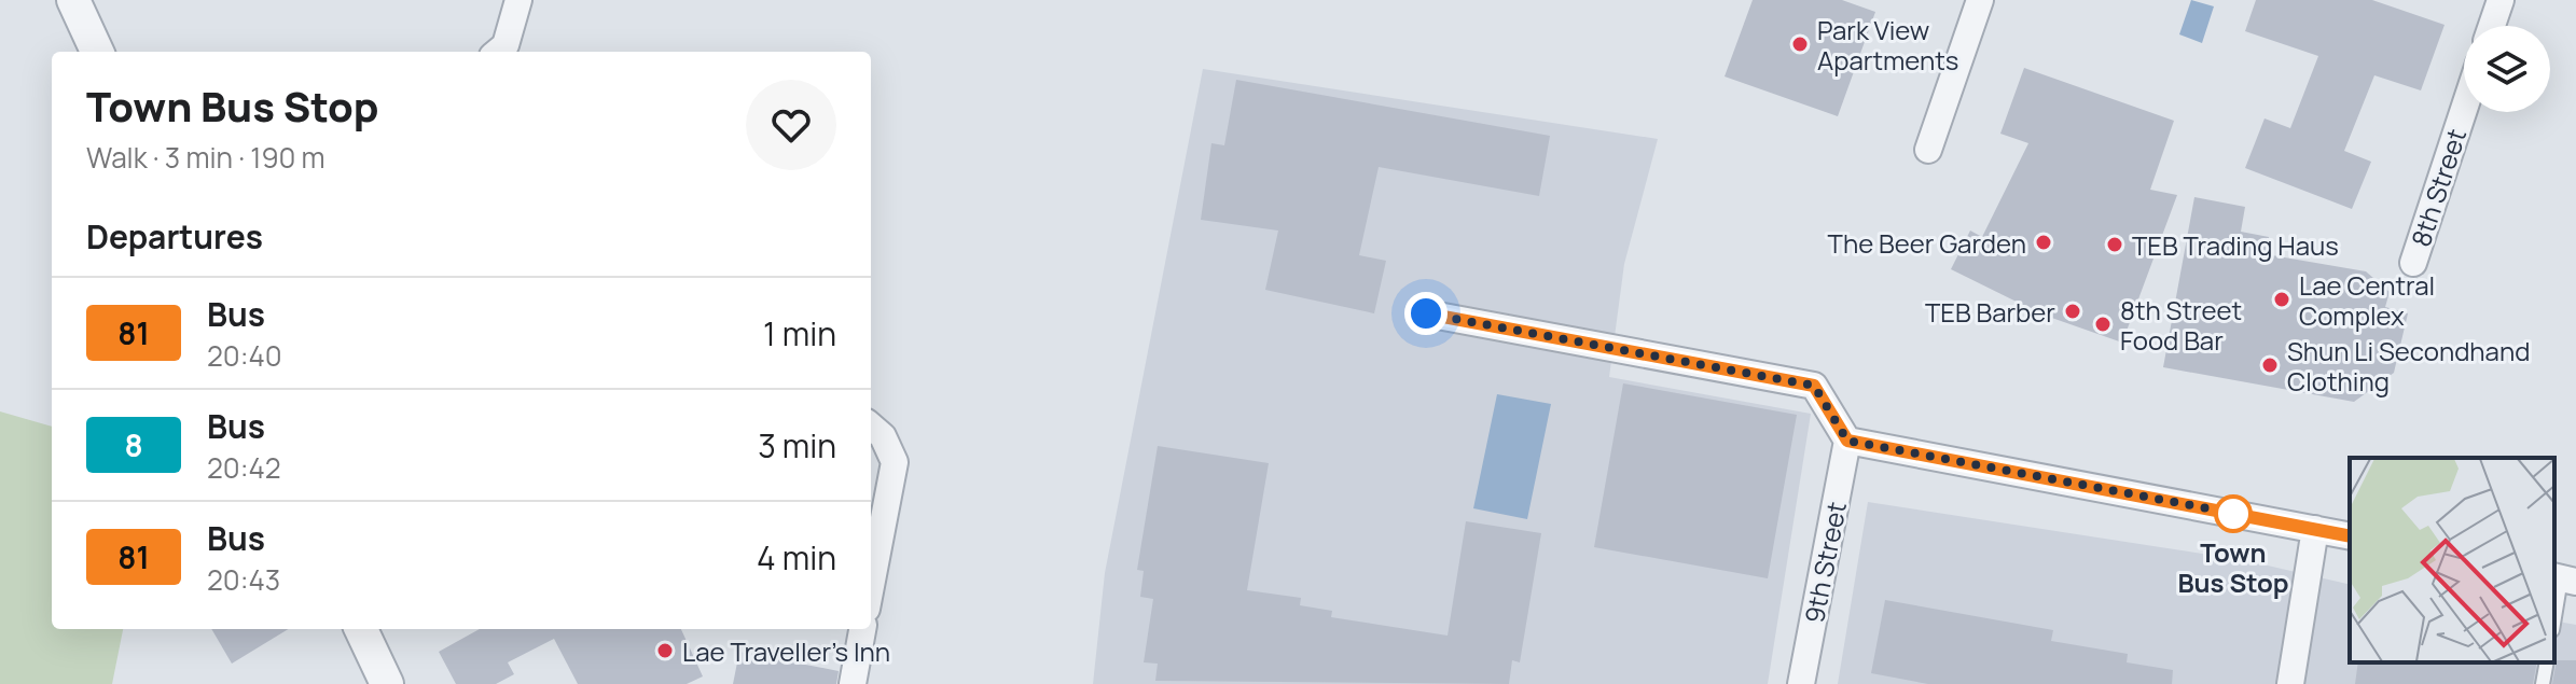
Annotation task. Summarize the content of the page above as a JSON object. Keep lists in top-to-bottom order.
{
  "streets": {
    "street": ["8th Street", "9th Street"]
  },
  "places": [
    "Park View Apartments",
    "The Beer Garden",
    "TEB Trading Haus",
    "Lae Central Complex",
    "TEB Barber",
    "8th Street Food Bar",
    "Shun Li Secondhand Clothing",
    "Town Bus Stop",
    "Lae Traveller's Inn"
  ],
  "lines": ["bus line 81"],
  "page": {
    "heading": [
      ["Town Bus Stop", "Walk · 3 min · 190 m"],
      "Departures"
    ],
    "list": [
      {
        "mark": "81",
        "name": "Bus",
        "note": "20:40",
        "value": "1 min"
      },
      {
        "mark": "8",
        "name": "Bus",
        "note": "20:42",
        "value": "3 min"
      },
      {
        "mark": "81",
        "name": "Bus",
        "note": "20:43",
        "value": "4 min"
      }
    ]
  }
}
